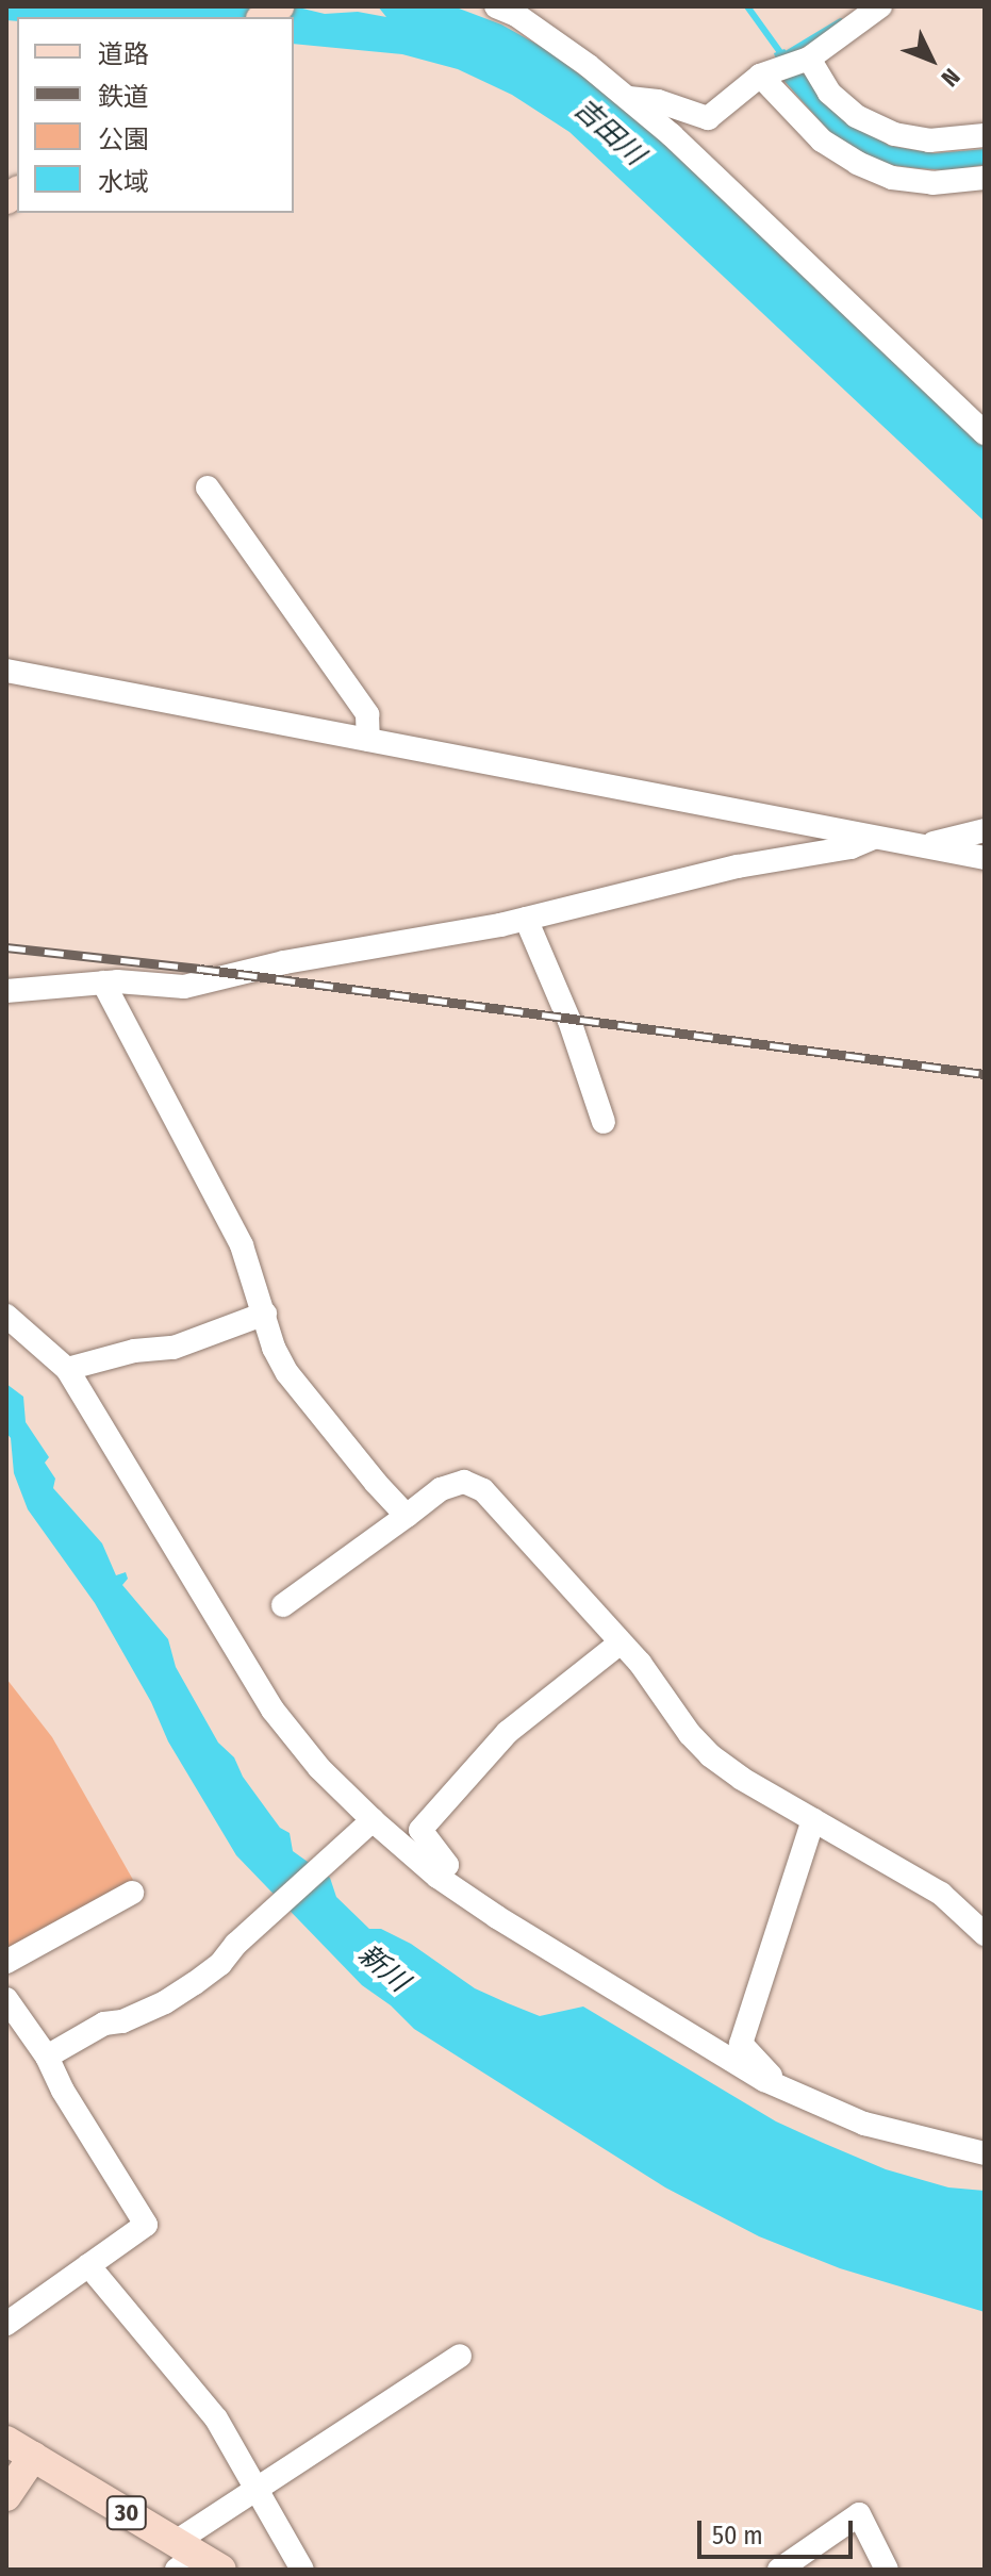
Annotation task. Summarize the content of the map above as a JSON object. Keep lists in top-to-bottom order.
{
  "streets": {
    "main road": ["30"]
  },
  "water": ["吉田川", "新川"],
  "legend": [
    "道路",
    "鉄道",
    "公園",
    "水域"
  ],
  "scale_bar": "50 m",
  "north": "bottom right"
}
